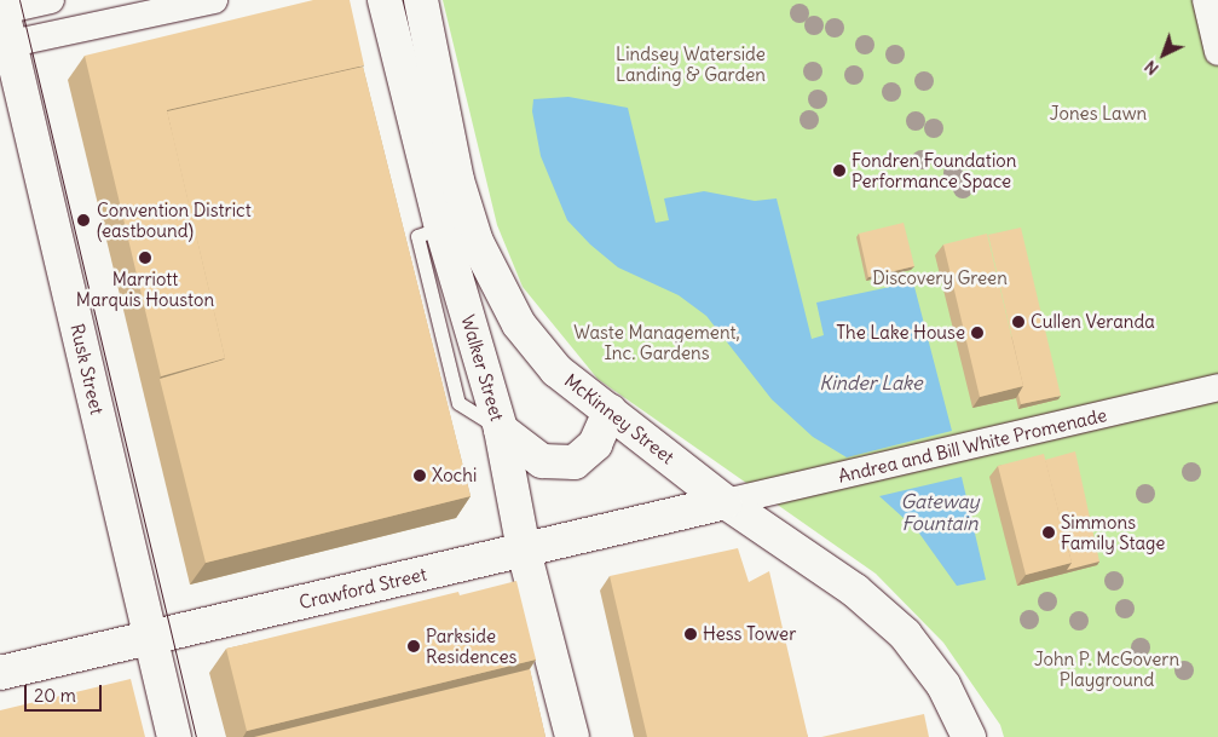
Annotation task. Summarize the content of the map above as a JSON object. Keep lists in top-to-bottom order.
{
  "streets": {
    "street": [
      "Walker Street",
      "Rusk Street",
      "McKinney Street",
      "Andrea and Bill White Promenade",
      "Crawford Street"
    ]
  },
  "crossings": [
    ["Walker Street", "McKinney Street"],
    ["Walker Street", "Crawford Street"],
    ["Rusk Street", "Crawford Street"],
    ["McKinney Street", "Andrea and Bill White Promenade"],
    ["McKinney Street", "Crawford Street"],
    ["Andrea and Bill White Promenade", "Crawford Street"]
  ],
  "water": ["Kinder Lake", "Gateway Fountain"],
  "parks": [
    "Lindsey Waterside Landing & Garden",
    "Jones Lawn",
    "Discovery Green",
    "Waste Management, Inc. Gardens",
    "John P. McGovern Playground"
  ],
  "places": [
    "Fondren Foundation Performance Space",
    "Convention District (eastbound)",
    "Marriott Marquis Houston",
    "Cullen Veranda",
    "The Lake House",
    "Xochi",
    "Simmons Family Stage",
    "Hess Tower",
    "Parkside Residences"
  ],
  "scale_bar": "20 m",
  "north": "bottom left"
}
